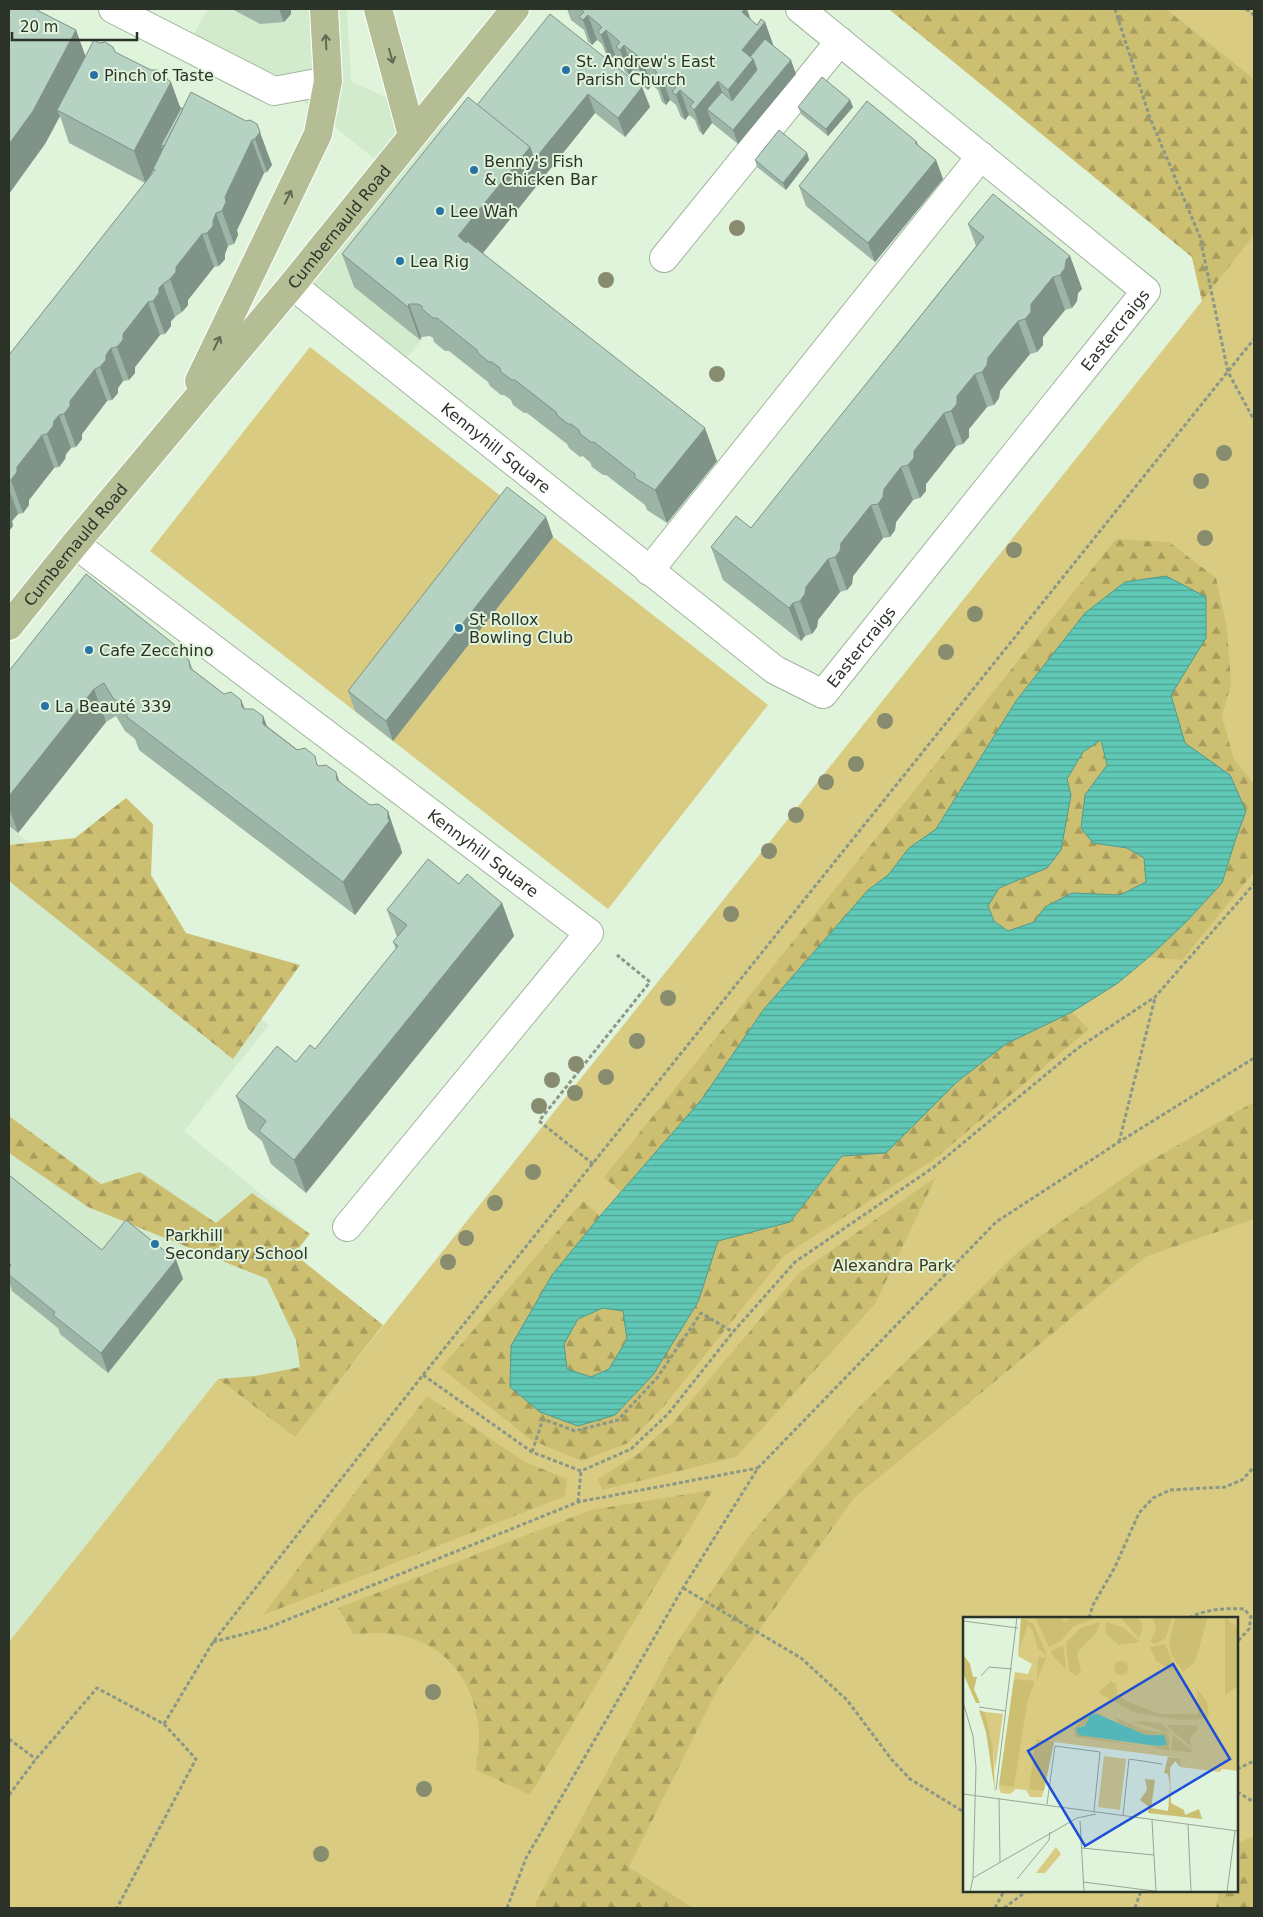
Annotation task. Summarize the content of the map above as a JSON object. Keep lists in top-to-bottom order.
{
  "streets": {
    "main road": ["Cumbernauld Road"],
    "street": ["Eastercraigs", "Kennyhill Square"]
  },
  "crossings": [
    ["Cumbernauld Road", "Kennyhill Square"],
    ["Eastercraigs", "Kennyhill Square"]
  ],
  "parks": ["Alexandra Park"],
  "places": [
    "St. Andrew's East Parish Church",
    "Pinch of Taste",
    "Benny's Fish & Chicken Bar",
    "Lee Wah",
    "Lea Rig",
    "St Rollox Bowling Club",
    "Cafe Zecchino",
    "La Beauté 339",
    "Parkhill Secondary School"
  ],
  "scale_bar": "20 m"
}
